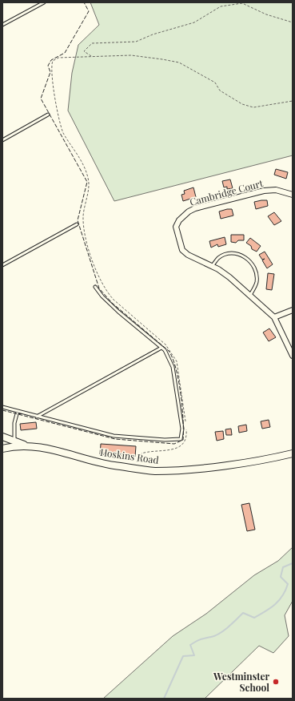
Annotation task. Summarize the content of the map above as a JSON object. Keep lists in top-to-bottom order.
{
  "streets": {
    "street": ["Cambridge Court", "Hoskins Road"]
  },
  "places": ["Westminster School"]
}
